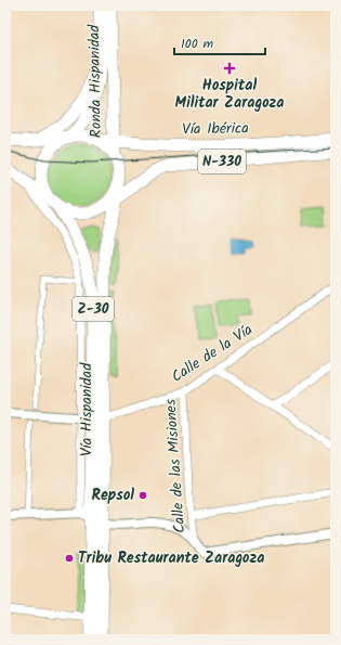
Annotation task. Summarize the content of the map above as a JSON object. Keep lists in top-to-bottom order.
{
  "streets": {
    "main road": [
      "Ronda Hispanidad",
      "Vía Ibérica",
      "N-330",
      "Z-30",
      "Vía Hispanidad"
    ],
    "street": ["Calle de la Vía", "Calle de las Misiones"]
  },
  "crossings": [
    ["Ronda Hispanidad", "Vía Ibérica"],
    ["Ronda Hispanidad", "Vía Hispanidad"],
    ["Vía Ibérica", "Vía Hispanidad"],
    ["Calle de la Vía", "Vía Hispanidad"],
    ["Calle de la Vía", "Calle de las Misiones"]
  ],
  "places": {
    "health": ["Hospital Militar Zaragoza"],
    "other": ["Repsol", "Tribu Restaurante Zaragoza"]
  },
  "scale_bar": "100 m"
}
